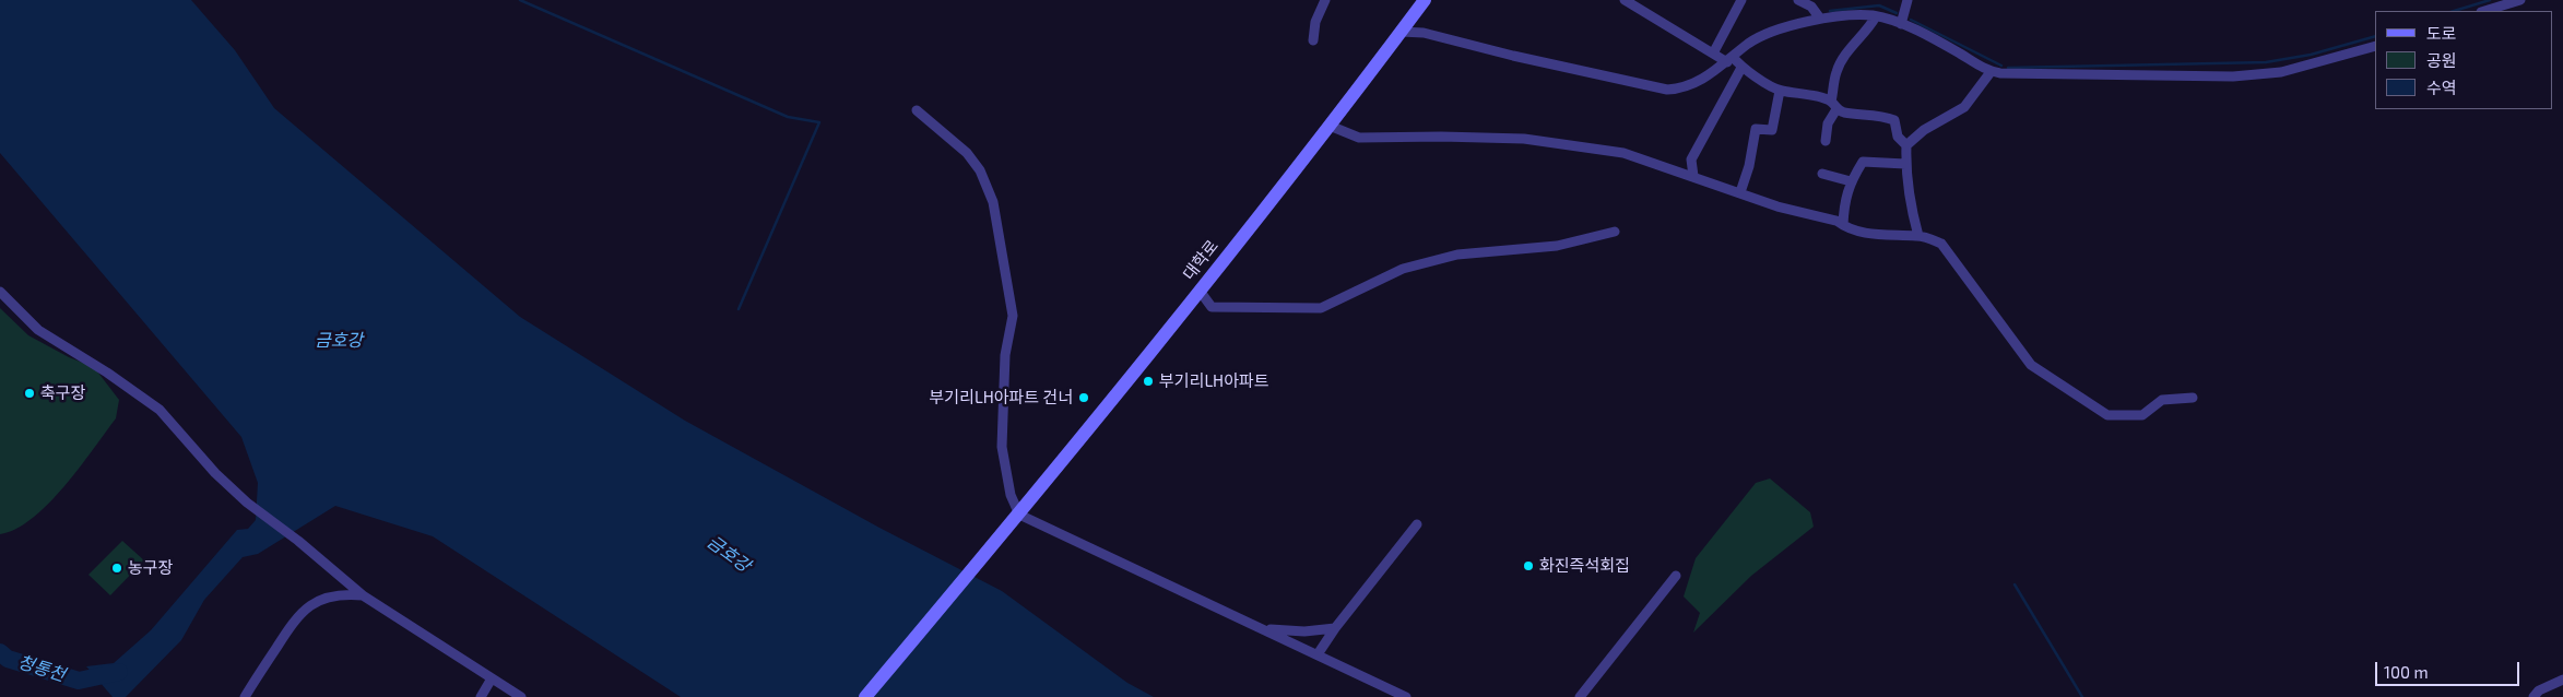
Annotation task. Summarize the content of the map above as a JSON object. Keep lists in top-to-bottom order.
{
  "streets": {
    "main road": ["대학로"]
  },
  "water": ["금호강", "청통천"],
  "places": [
    "부기리LH아파트",
    "축구장",
    "부기리LH아파트 건너",
    "화진즉석회집",
    "농구장"
  ],
  "legend": ["도로", "공원", "수역"],
  "scale_bar": "100 m"
}
